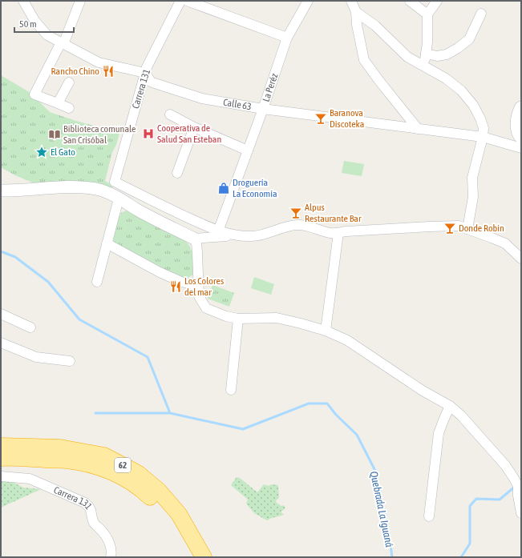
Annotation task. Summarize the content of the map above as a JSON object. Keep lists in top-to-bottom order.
{
  "streets": {
    "highway": ["62"],
    "street": ["La Peréz", "Carrera 131", "Calle 63"]
  },
  "crossings": [
    ["La Peréz", "Calle 63"],
    ["Carrera 131", "Calle 63"]
  ],
  "water": ["Quebrada La Iguaná"],
  "places": {
    "restaurant": ["Rancho Chino", "Los Colores del mar"],
    "bar": ["Baranova Discoteka", "Alpus Restaurante Bar", "Donde Robin"],
    "hospital": ["Cooperativa de Salud San Esteban"],
    "library": ["Biblioteca comunale San Crisóbal"],
    "place": ["El Gato"],
    "shop": ["Droguería La Economía"]
  },
  "scale_bar": "50 m"
}
